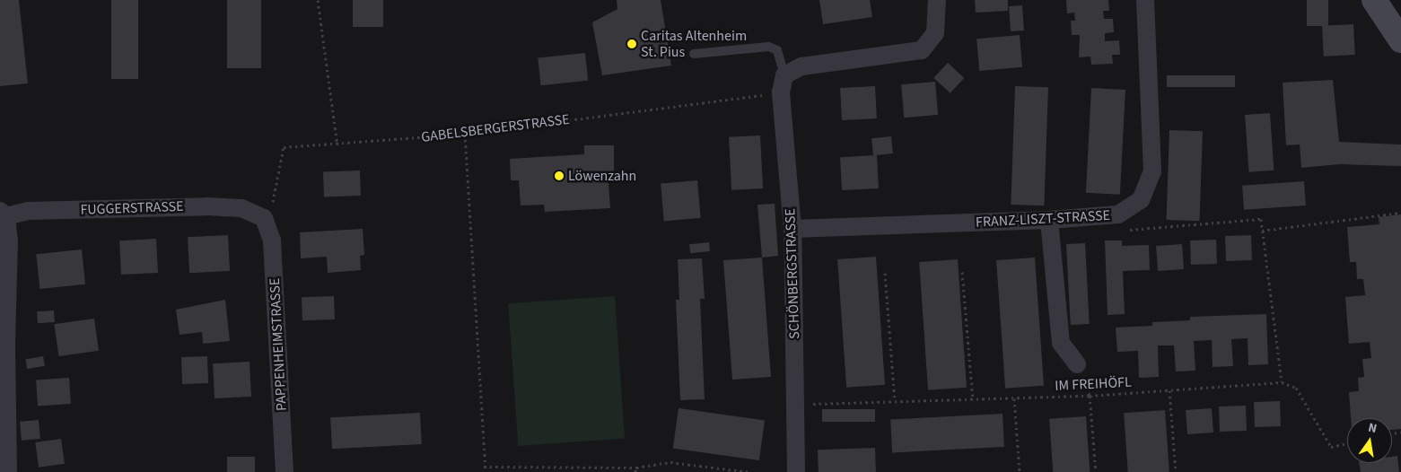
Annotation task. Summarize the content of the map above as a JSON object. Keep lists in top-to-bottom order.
{
  "streets": {
    "street": [
      "FUGGERSTRASSE",
      "FRANZ-LISZT-STRASSE",
      "SCHÖNBERGSTRASSE",
      "PAPPENHEIMSTRASSE"
    ],
    "path": ["GABELSBERGERSTRASSE", "IM FREIHÖFL"]
  },
  "crossings": [
    ["GABELSBERGERSTRASSE", "FUGGERSTRASSE"],
    ["GABELSBERGERSTRASSE", "SCHÖNBERGSTRASSE"],
    ["GABELSBERGERSTRASSE", "PAPPENHEIMSTRASSE"],
    ["FUGGERSTRASSE", "PAPPENHEIMSTRASSE"],
    ["FRANZ-LISZT-STRASSE", "SCHÖNBERGSTRASSE"],
    ["SCHÖNBERGSTRASSE", "IM FREIHÖFL"]
  ],
  "places": ["Caritas Altenheim St. Pius", "Löwenzahn"],
  "north": "top"
}
